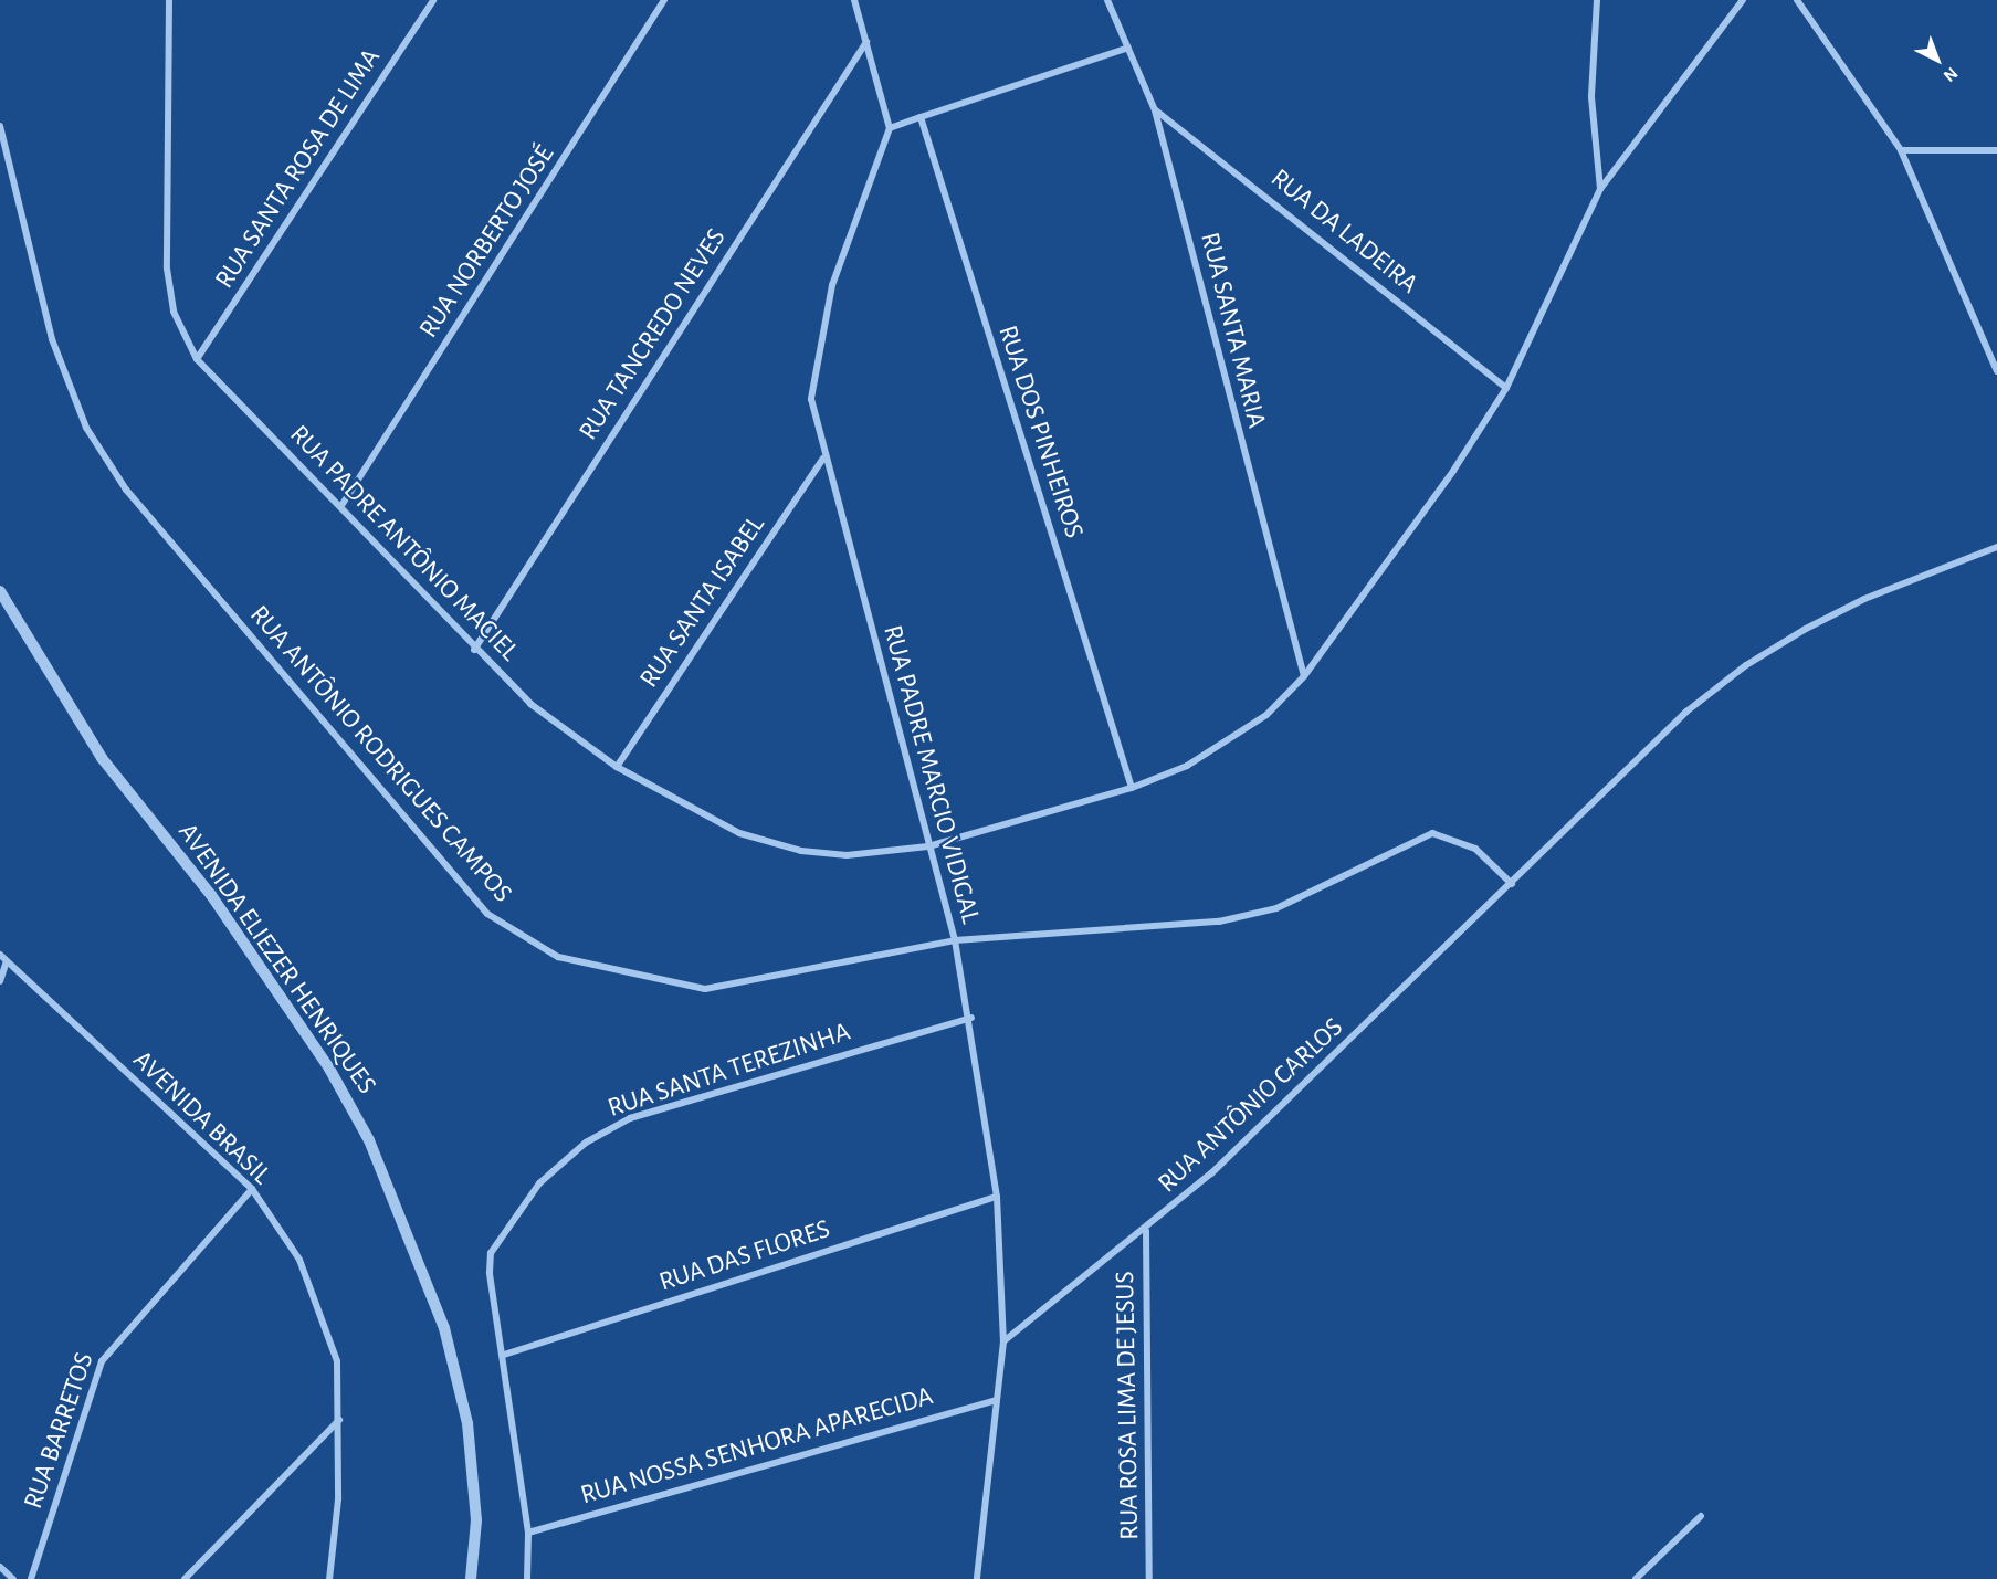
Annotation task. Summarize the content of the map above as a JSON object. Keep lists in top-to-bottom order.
{
  "streets": {
    "street": [
      "RUA SANTA ROSA DE LIMA",
      "RUA DA LADEIRA",
      "RUA NORBERTO JOSÉ",
      "RUA SANTA MARIA",
      "RUA TANCREDO NEVES",
      "RUA DOS PINHEIROS",
      "RUA PADRE ANTÔNIO MACIEL",
      "RUA SANTA ISABEL",
      "RUA ANTÔNIO RODRIGUES CAMPOS",
      "RUA PADRE MARCIO VIDIGAL",
      "AVENIDA ELIEZER HENRIQUES",
      "RUA SANTA TEREZINHA",
      "RUA ANTÔNIO CARLOS",
      "AVENIDA BRASIL",
      "RUA DAS FLORES",
      "RUA ROSA LIMA DE JESUS",
      "RUA BARRETOS",
      "RUA NOSSA SENHORA APARECIDA"
    ]
  },
  "crossings": [
    ["RUA SANTA ROSA DE LIMA", "RUA PADRE ANTÔNIO MACIEL"],
    ["RUA DA LADEIRA", "RUA SANTA MARIA"],
    ["RUA DA LADEIRA", "RUA PADRE ANTÔNIO MACIEL"],
    ["RUA NORBERTO JOSÉ", "RUA PADRE ANTÔNIO MACIEL"],
    ["RUA SANTA MARIA", "RUA PADRE ANTÔNIO MACIEL"],
    ["RUA TANCREDO NEVES", "RUA PADRE ANTÔNIO MACIEL"],
    ["RUA DOS PINHEIROS", "RUA PADRE ANTÔNIO MACIEL"],
    ["RUA PADRE ANTÔNIO MACIEL", "RUA SANTA ISABEL"],
    ["RUA PADRE ANTÔNIO MACIEL", "RUA PADRE MARCIO VIDIGAL"],
    ["RUA SANTA ISABEL", "RUA PADRE MARCIO VIDIGAL"],
    ["RUA ANTÔNIO RODRIGUES CAMPOS", "RUA PADRE MARCIO VIDIGAL"],
    ["RUA ANTÔNIO RODRIGUES CAMPOS", "RUA ANTÔNIO CARLOS"],
    ["RUA PADRE MARCIO VIDIGAL", "RUA SANTA TEREZINHA"],
    ["RUA PADRE MARCIO VIDIGAL", "RUA ANTÔNIO CARLOS"],
    ["RUA PADRE MARCIO VIDIGAL", "RUA DAS FLORES"],
    ["RUA PADRE MARCIO VIDIGAL", "RUA NOSSA SENHORA APARECIDA"],
    ["RUA SANTA TEREZINHA", "RUA DAS FLORES"],
    ["RUA ANTÔNIO CARLOS", "RUA ROSA LIMA DE JESUS"],
    ["AVENIDA BRASIL", "RUA BARRETOS"]
  ],
  "north": "bottom right"
}
